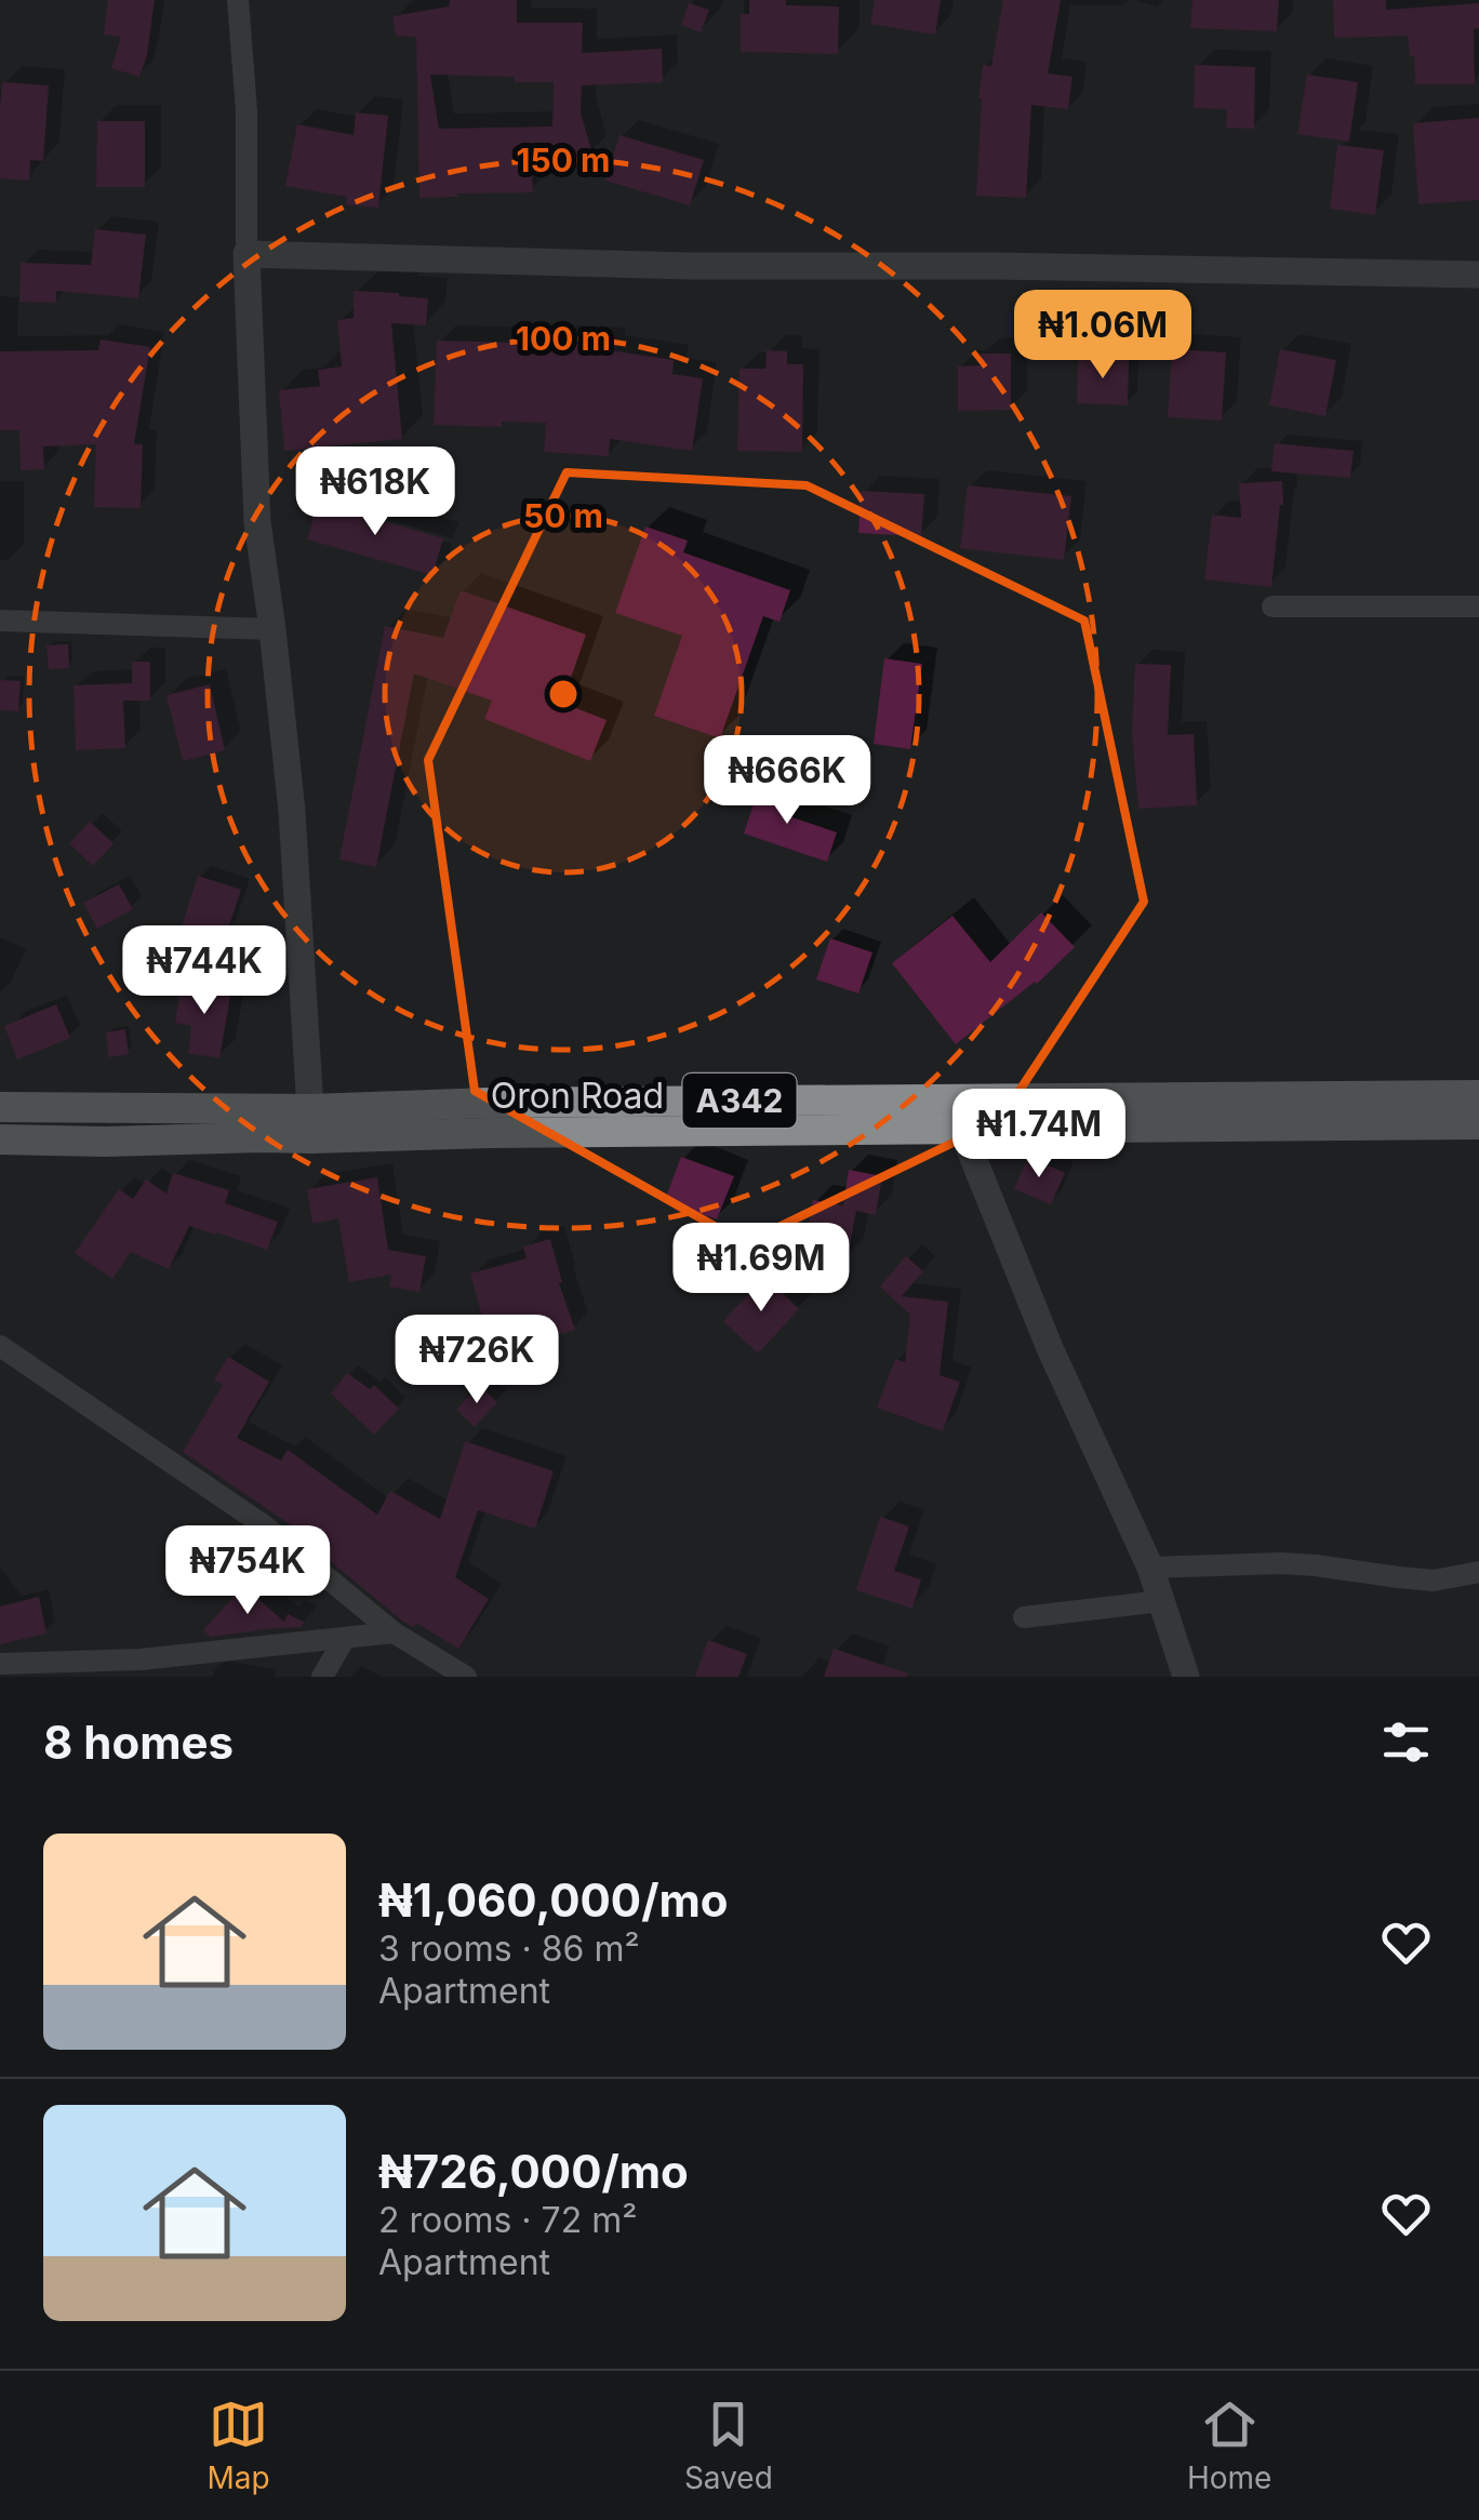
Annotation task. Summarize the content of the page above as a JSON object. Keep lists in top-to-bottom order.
{
  "streets": {
    "highway": ["Oron Road", "A342"]
  },
  "page": {
    "price": [
      "₦1.06M",
      "₦618K",
      "₦666K",
      "₦744K",
      "₦1.74M",
      "₦1.69M",
      "₦726K",
      "₦754K"
    ],
    "heading": "8 homes",
    "list": [
      {
        "name": "₦1,060,000/mo",
        "note": "3 rooms · 86 m² · Apartment"
      },
      {
        "name": "₦726,000/mo",
        "note": "2 rooms · 72 m² · Apartment"
      }
    ],
    "tabs": ["Map", "Saved", "Home"]
  },
  "rings": ["150 m", "100 m", "50 m"]
}
